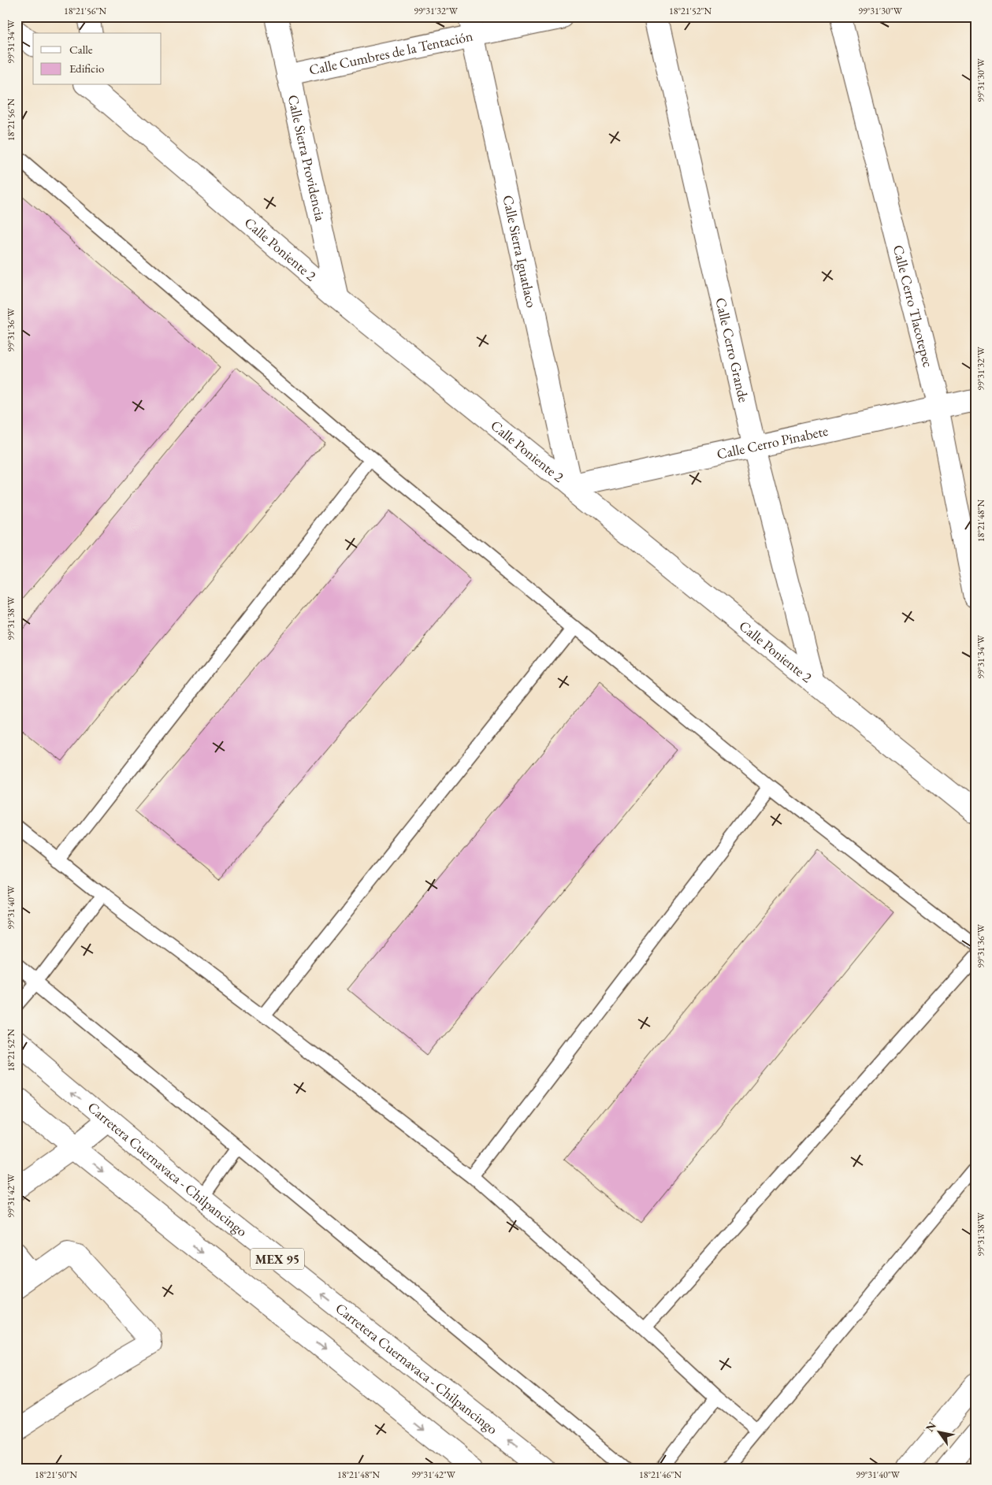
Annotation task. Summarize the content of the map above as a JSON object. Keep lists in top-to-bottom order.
{
  "streets": {
    "street": [
      "Calle Cumbres de la Tentación",
      "Calle Sierra Providencia",
      "Calle Poniente 2",
      "Calle Sierra Iguatlaco",
      "Calle Cerro Tlacotepec",
      "Calle Cerro Grande",
      "Calle Cerro Pinabete",
      "Carretera Cuernavaca - Chilpancingo",
      "MEX 95"
    ]
  },
  "crossings": [
    ["Calle Cumbres de la Tentación", "Calle Sierra Providencia"],
    ["Calle Cumbres de la Tentación", "Calle Sierra Iguatlaco"],
    ["Calle Sierra Providencia", "Calle Poniente 2"],
    ["Calle Poniente 2", "Calle Sierra Iguatlaco"],
    ["Calle Poniente 2", "Calle Cerro Grande"],
    ["Calle Poniente 2", "Calle Cerro Pinabete"],
    ["Calle Sierra Iguatlaco", "Calle Cerro Pinabete"],
    ["Calle Cerro Tlacotepec", "Calle Cerro Pinabete"],
    ["Calle Cerro Grande", "Calle Cerro Pinabete"]
  ],
  "legend": ["Calle", "Edificio"],
  "north": "top left",
  "coordinates": [
    "18°21'56\"N",
    "99°31'32\"W",
    "18°21'52\"N",
    "99°31'30\"W",
    "99°31'34\"W",
    "99°31'36\"W",
    "18°21'48\"N",
    "99°31'38\"W",
    "99°31'40\"W",
    "99°31'42\"W",
    "18°21'50\"N",
    "18°21'46\"N"
  ]
}
